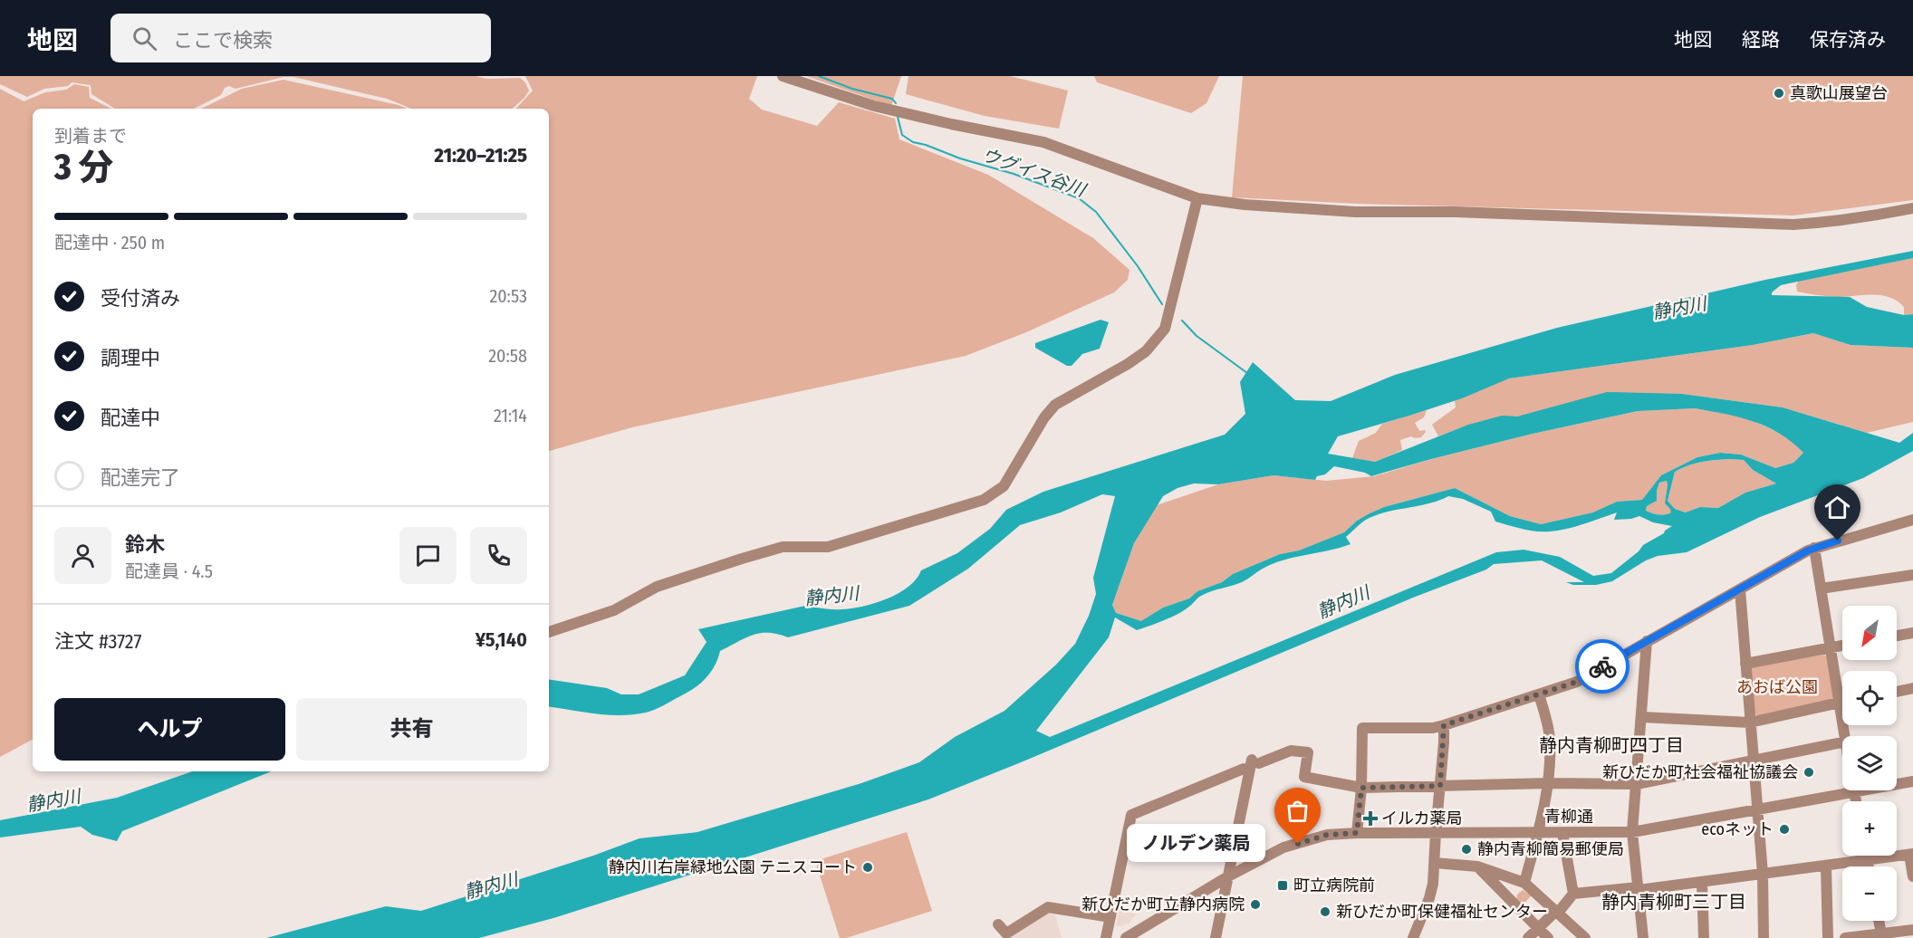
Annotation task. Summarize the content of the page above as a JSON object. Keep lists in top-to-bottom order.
{
  "streets": {
    "street": ["青柳通"]
  },
  "districts": ["静内青柳町四丁目", "静内青柳町三丁目"],
  "water": ["ウグイス谷川", "静内川"],
  "parks": ["あおば公園"],
  "places": {
    "other": [
      "真歌山展望台",
      "新ひだか町社会福祉協議会",
      "ecoネット",
      "ノルデン薬局",
      "静内青柳簡易郵便局",
      "静内川右岸緑地公園 テニスコート",
      "新ひだか町立静内病院",
      "新ひだか町保健福祉センター"
    ],
    "health": ["イルカ薬局"],
    "transit": ["町立病院前"]
  },
  "north": "bottom left",
  "page": {
    "header": "地図",
    "search": "ここで検索",
    "nav": ["地図", "経路", "保存済み"],
    "heading": ["3 分", "到着まで", "21:20–21:25"],
    "panel": [
      "鈴木",
      "配達員 · 4.5",
      "注文 #3727",
      "¥5,140"
    ],
    "bar": "配達中 · 250 m",
    "list": [
      ["受付済み", "20:53"],
      ["調理中", "20:58"],
      ["配達中", "21:14"],
      "配達完了"
    ],
    "map_buttons": ["+", "−"],
    "buttons": ["ヘルプ", "共有"],
    "bubble": "ノルデン薬局"
  }
}
